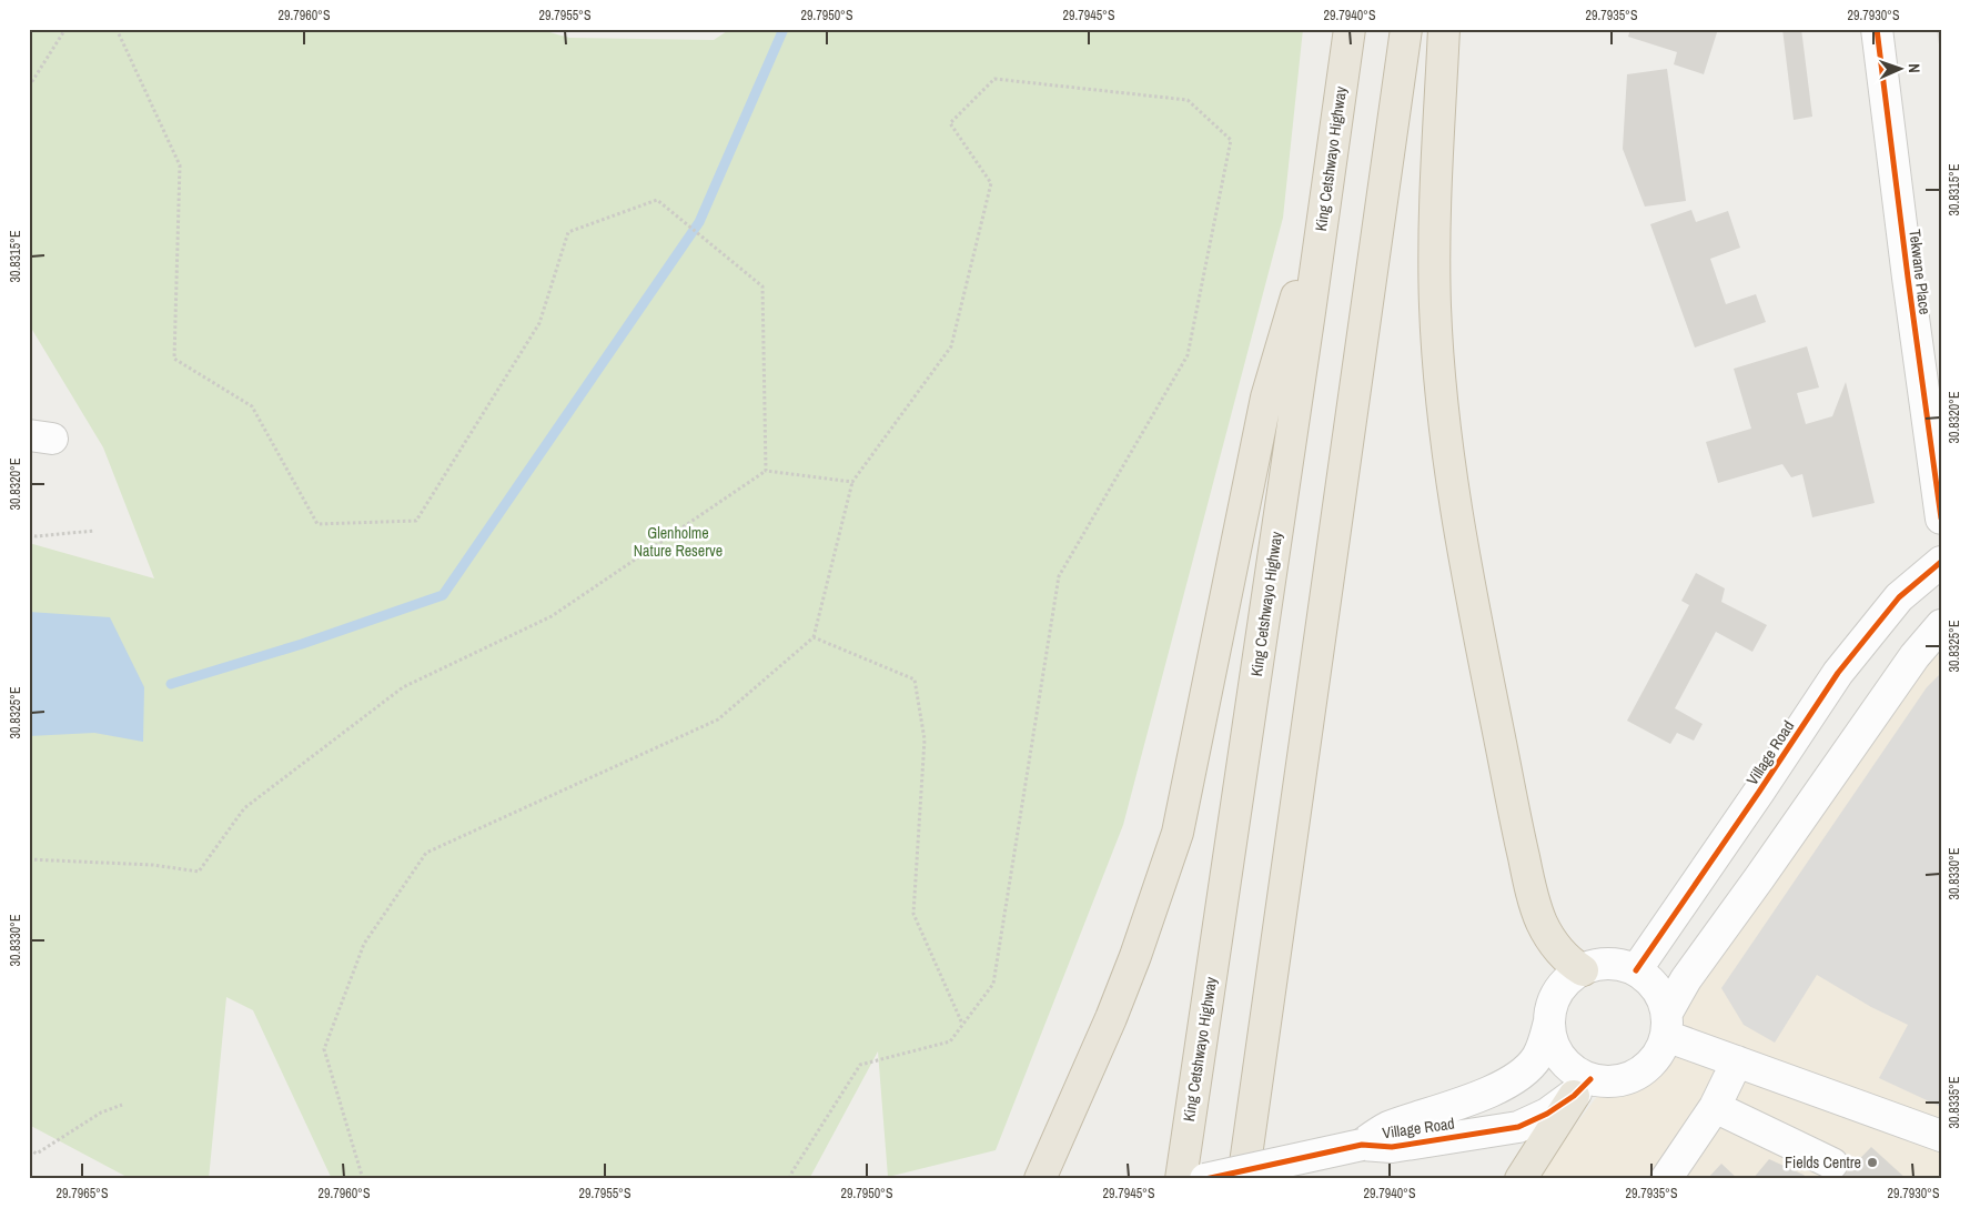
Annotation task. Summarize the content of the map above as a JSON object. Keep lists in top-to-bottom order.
{
  "streets": {
    "highway": ["King Cetshwayo Highway"],
    "street": ["Tekwane Place", "Village Road"]
  },
  "parks": ["Glenholme Nature Reserve"],
  "places": ["Fields Centre"],
  "north": "right",
  "coordinates": [
    "29.7960°S",
    "29.7955°S",
    "29.7950°S",
    "29.7945°S",
    "29.7940°S",
    "29.7935°S",
    "29.7930°S",
    "30.8315°E",
    "30.8320°E",
    "30.8325°E",
    "30.8330°E",
    "30.8335°E",
    "29.7965°S"
  ]
}
